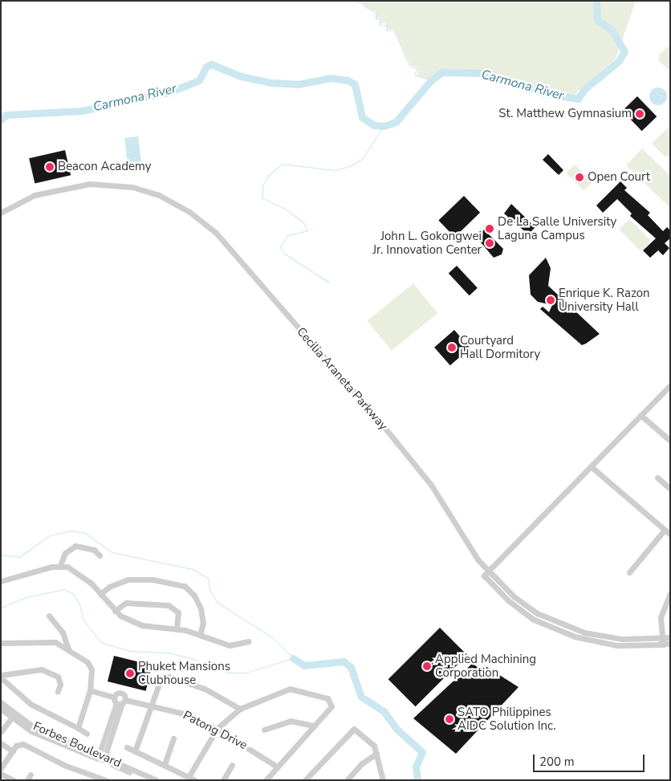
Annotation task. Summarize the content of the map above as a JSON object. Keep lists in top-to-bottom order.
{
  "streets": {
    "street": ["Cecilia Araneta Parkway", "Patong Drive", "Forbes Boulevard"]
  },
  "water": ["Carmona River"],
  "places": [
    "St. Matthew Gymnasium",
    "Beacon Academy",
    "Open Court",
    "De La Salle University Laguna Campus",
    "John L. Gokongwei Jr. Innovation Center",
    "Enrique K. Razon University Hall",
    "Courtyard Hall Dormitory",
    "Applied Machining Corporation",
    "Phuket Mansions Clubhouse",
    "SATO Philippines AIDC Solution Inc."
  ],
  "scale_bar": "200 m"
}
